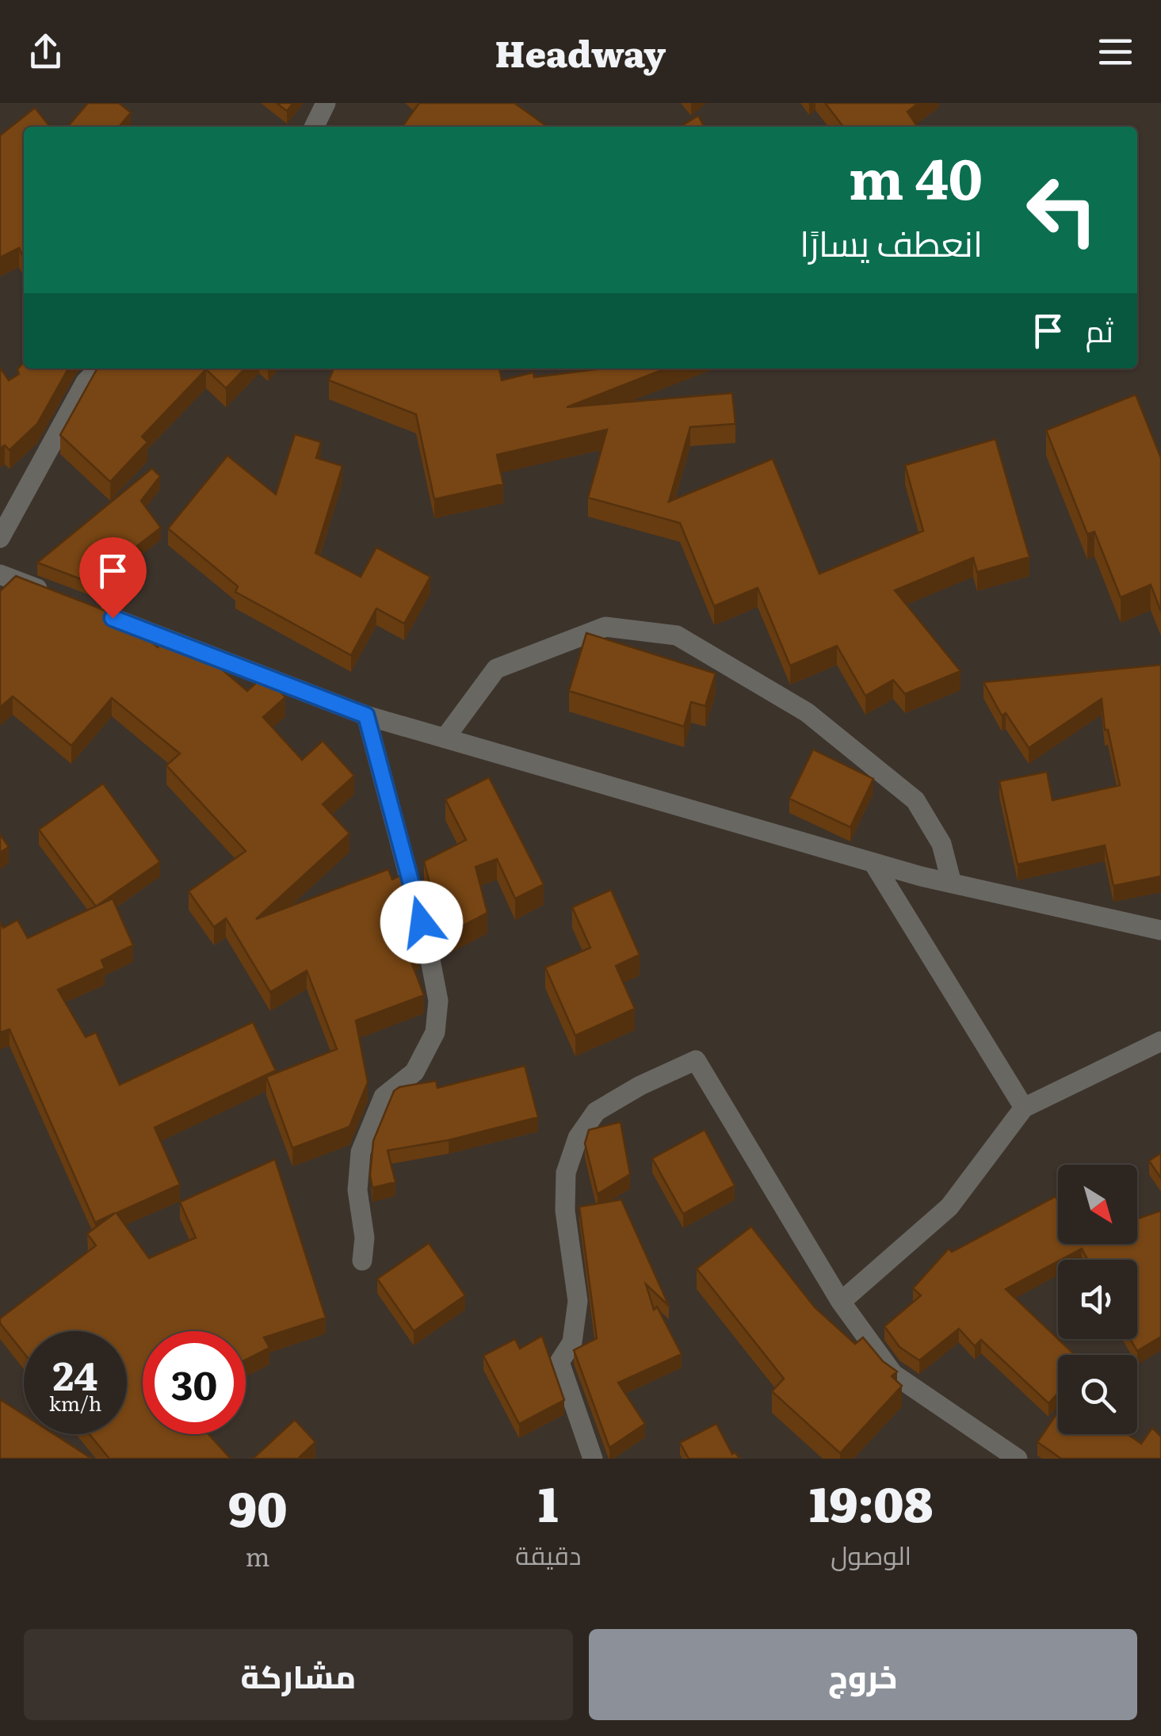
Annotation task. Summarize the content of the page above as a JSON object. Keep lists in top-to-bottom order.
{
  "north": "bottom right",
  "page": {
    "header": "Headway",
    "turn": ["40 m", "انعطف يسارًا"],
    "then": "ثم",
    "speed": "24 km/h",
    "limit": "30",
    "eta": [
      "19:08",
      "الوصول",
      "1",
      "دقيقة",
      "90",
      "m"
    ],
    "buttons": ["خروج", "مشاركة"]
  }
}
